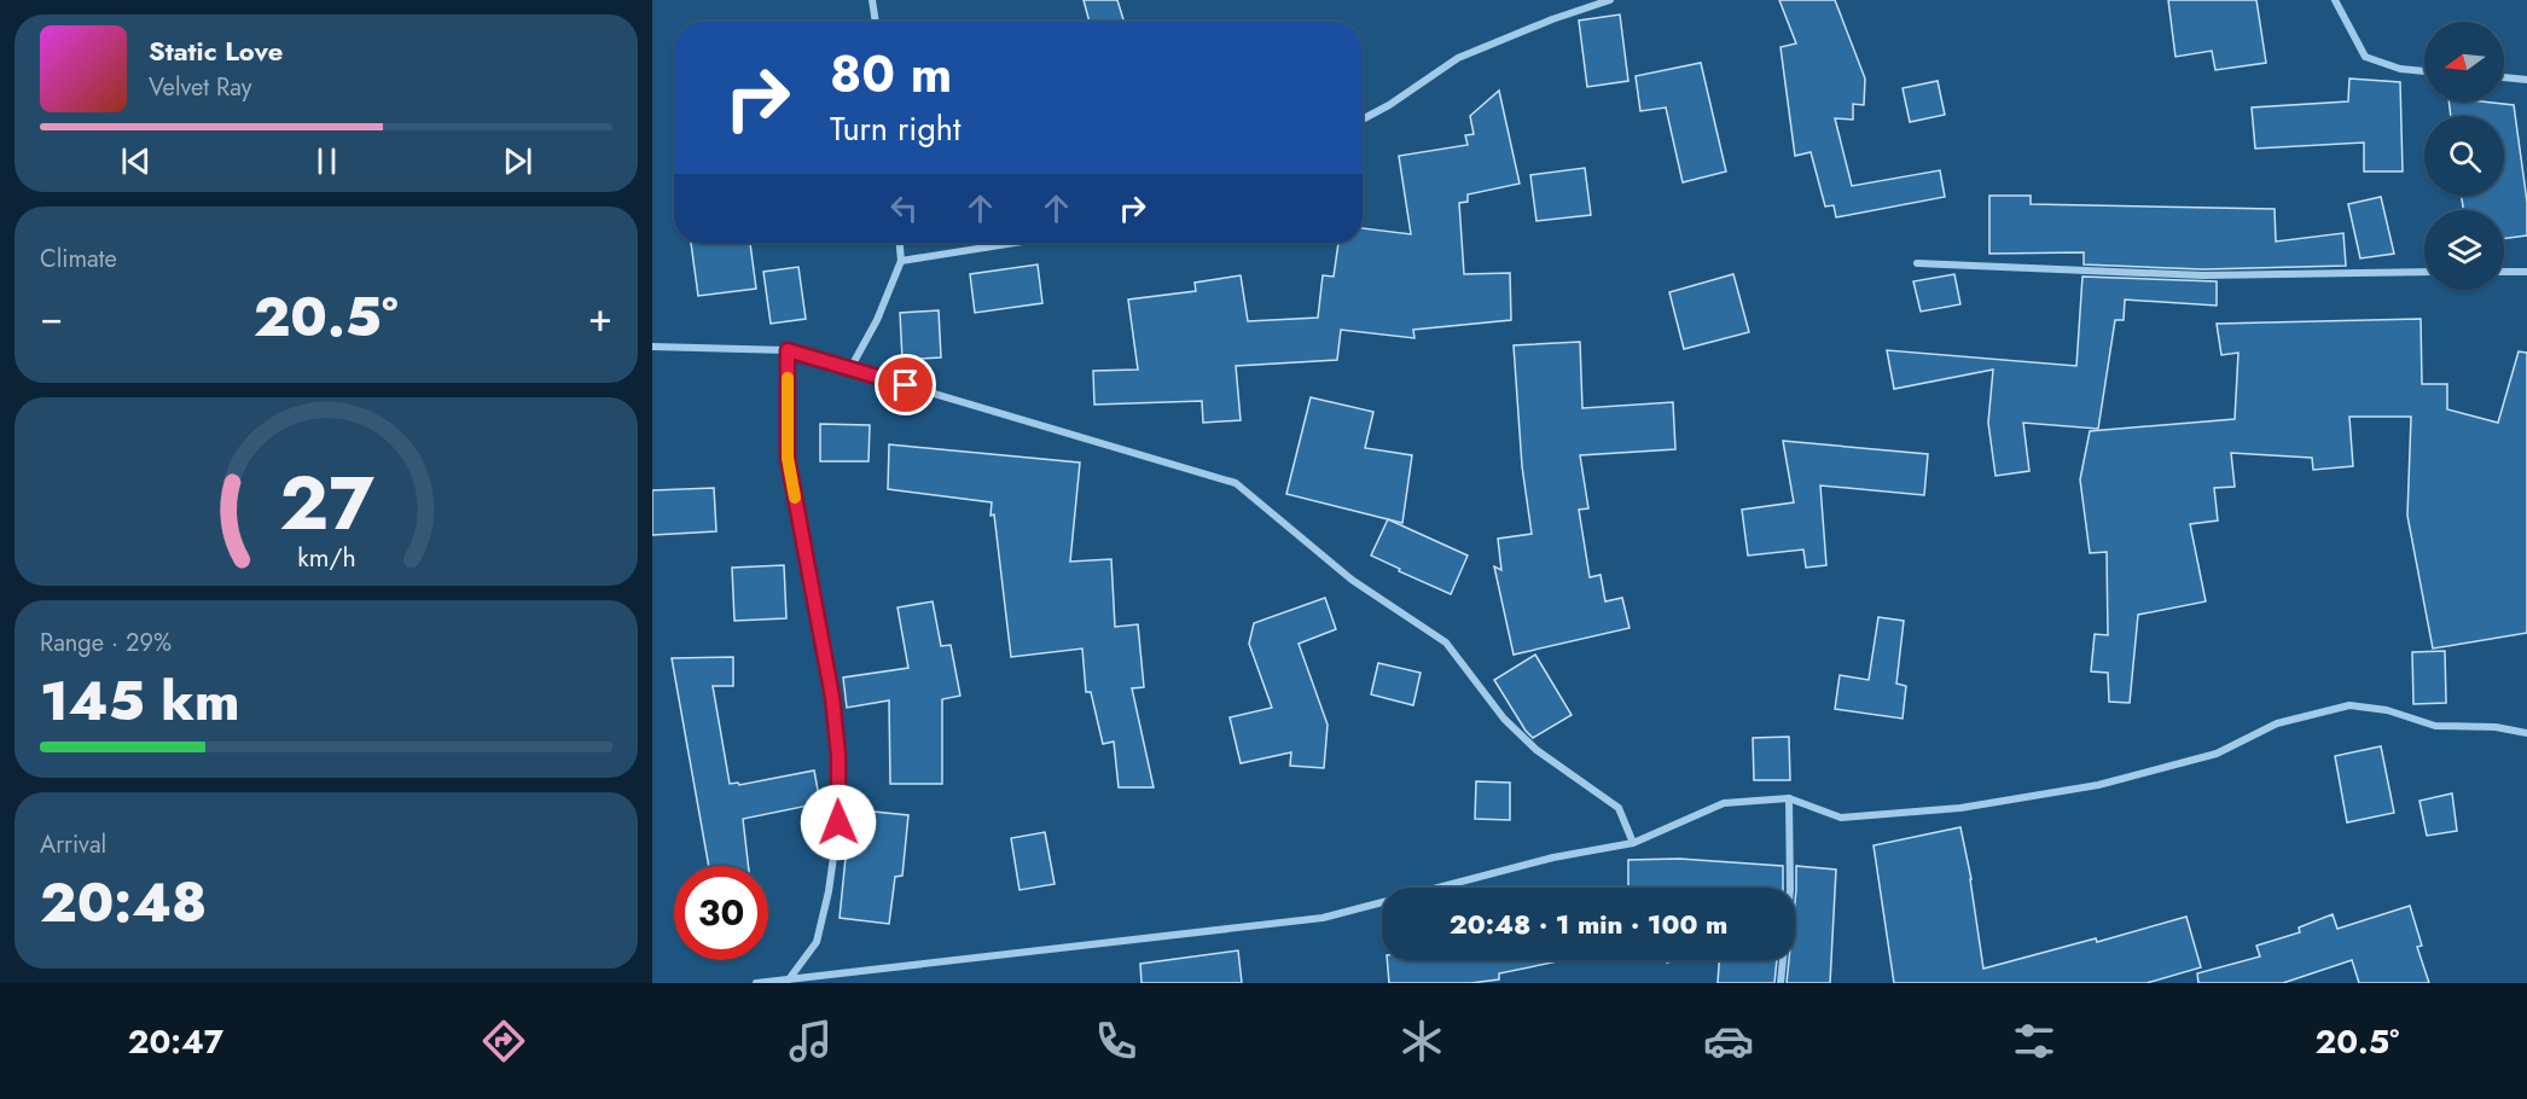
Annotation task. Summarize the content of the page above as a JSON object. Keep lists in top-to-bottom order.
{
  "north": "left",
  "page": {
    "turn": ["80 m", "Turn right"],
    "song": ["Static Love", "Velvet Ray"],
    "tile": [
      "Climate",
      ["Range · 29%", "145 km"],
      ["Arrival", "20:48"]
    ],
    "heat": ["−", "20.5°", "+"],
    "limit": "30",
    "trip": "20:48 · 1 min · 100 m",
    "tabs": ["20:47", "20.5°"],
    "gauge": ["27", "km/h"]
  }
}
